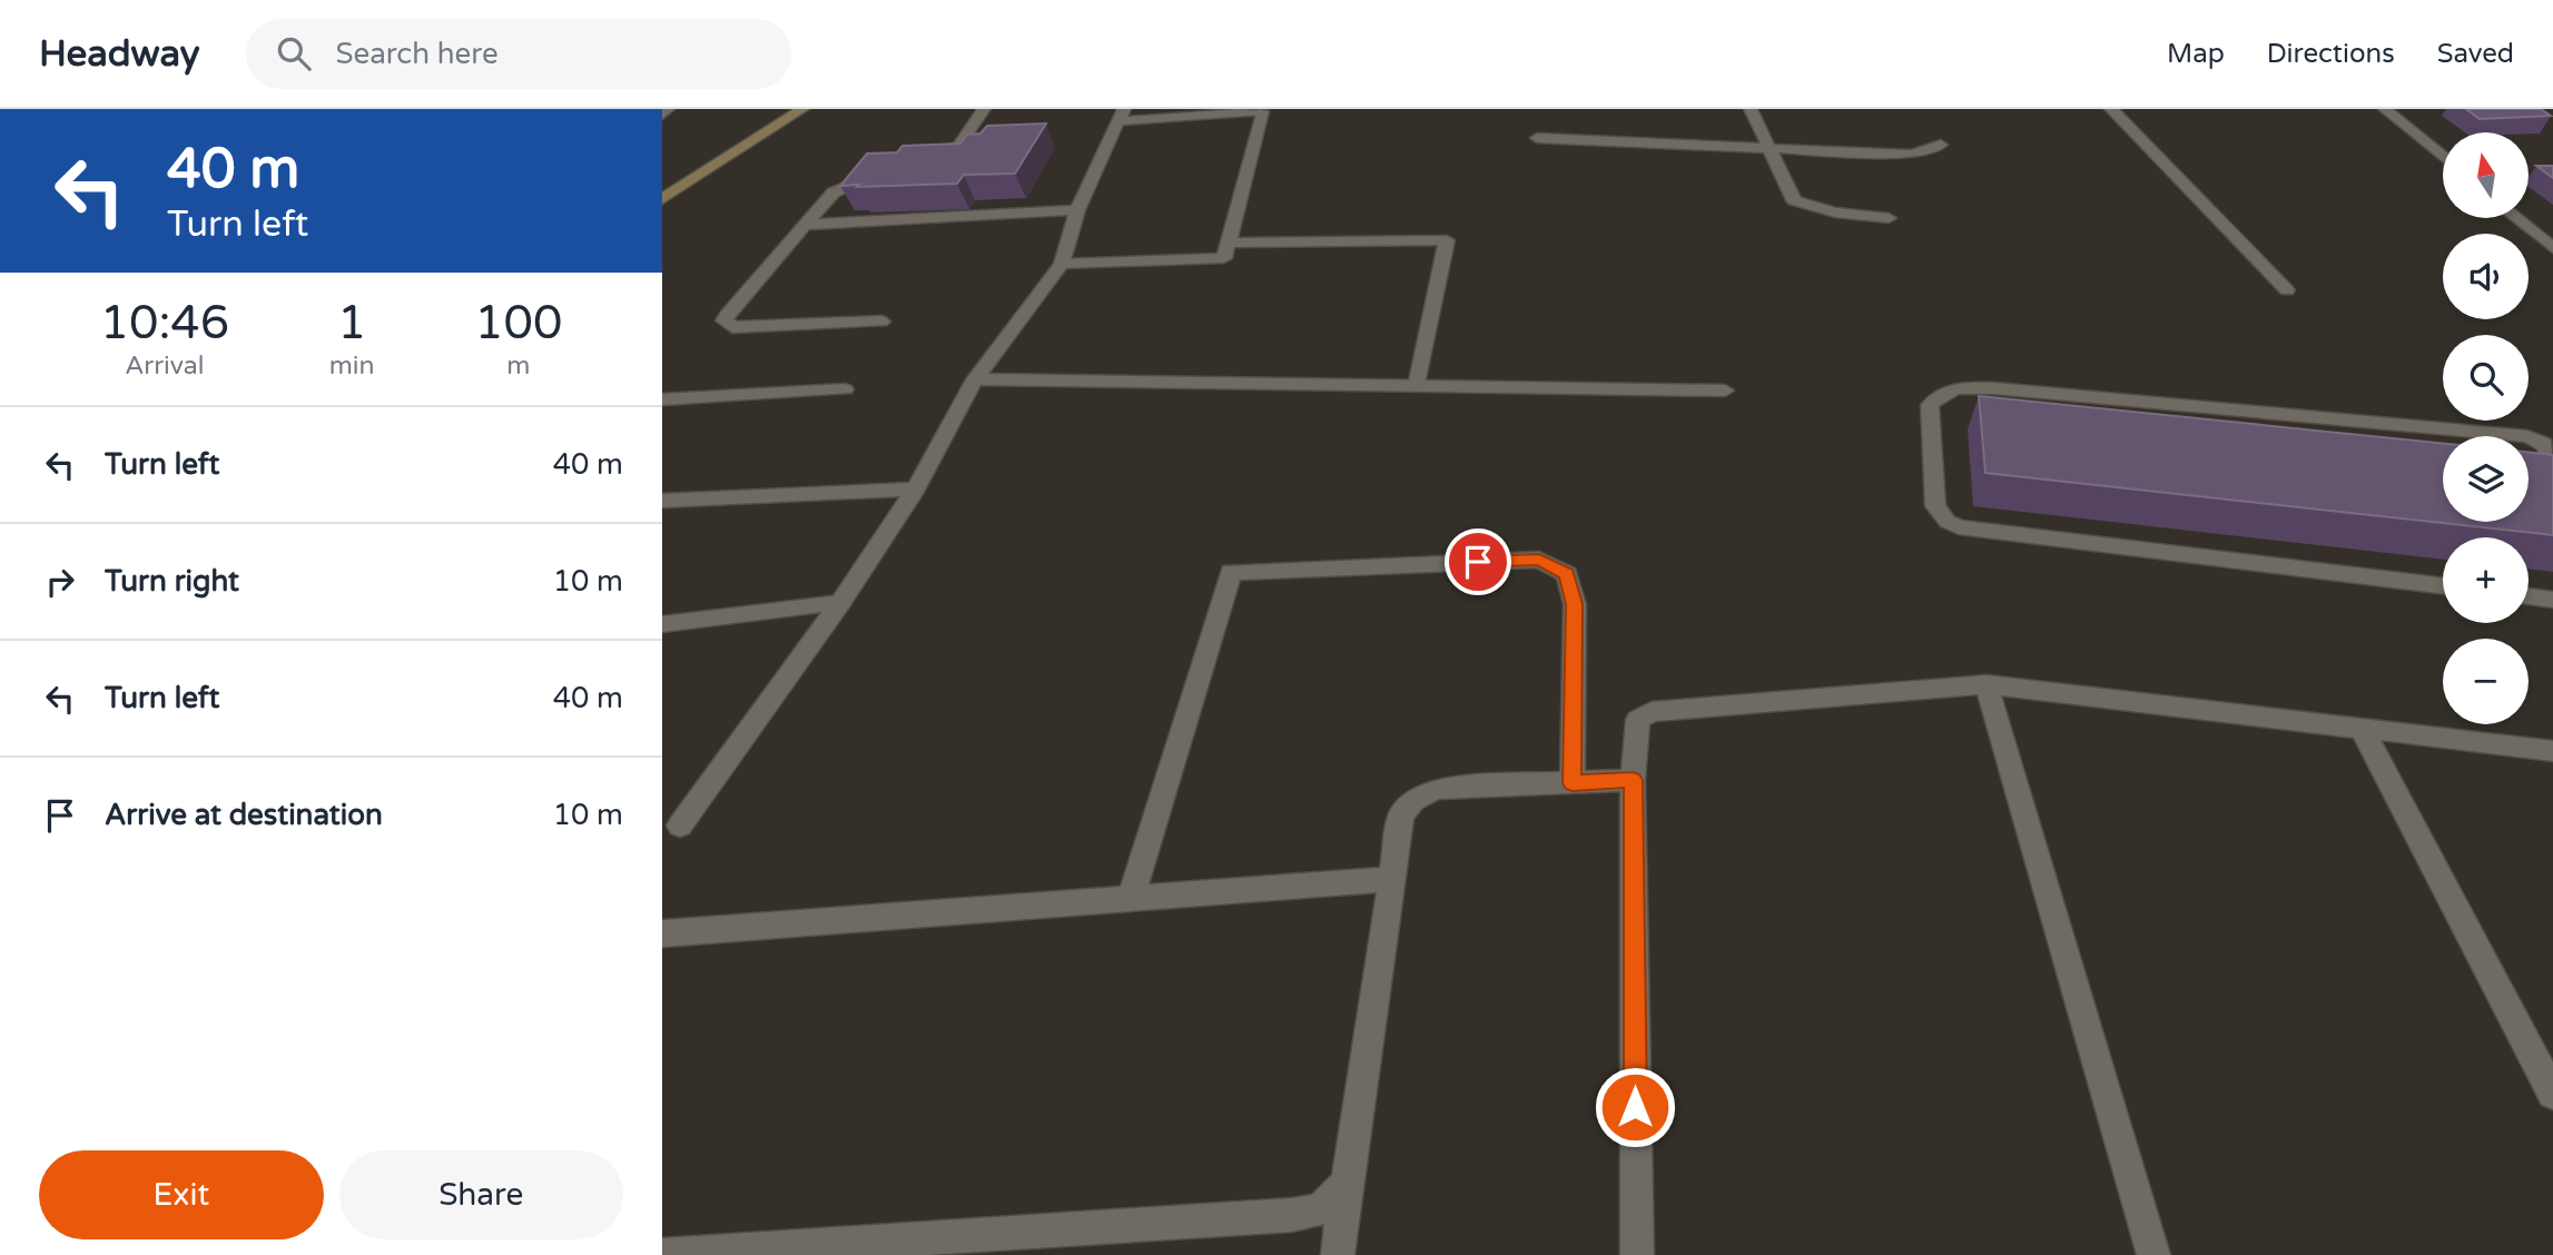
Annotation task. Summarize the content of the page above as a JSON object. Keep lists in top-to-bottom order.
{
  "north": "top",
  "page": {
    "header": "Headway",
    "search": "Search here",
    "nav": ["Map", "Directions", "Saved"],
    "turn": ["40 m", "Turn left"],
    "map_buttons": ["+", "−"],
    "eta": [
      "10:46",
      "Arrival",
      "1",
      "min",
      "100",
      "m"
    ],
    "list": [
      {
        "name": "Turn left",
        "value": "40 m"
      },
      {
        "name": "Turn right",
        "value": "10 m"
      },
      {
        "name": "Turn left",
        "value": "40 m"
      },
      {
        "name": "Arrive at destination",
        "value": "10 m"
      }
    ],
    "buttons": ["Exit", "Share"]
  }
}
